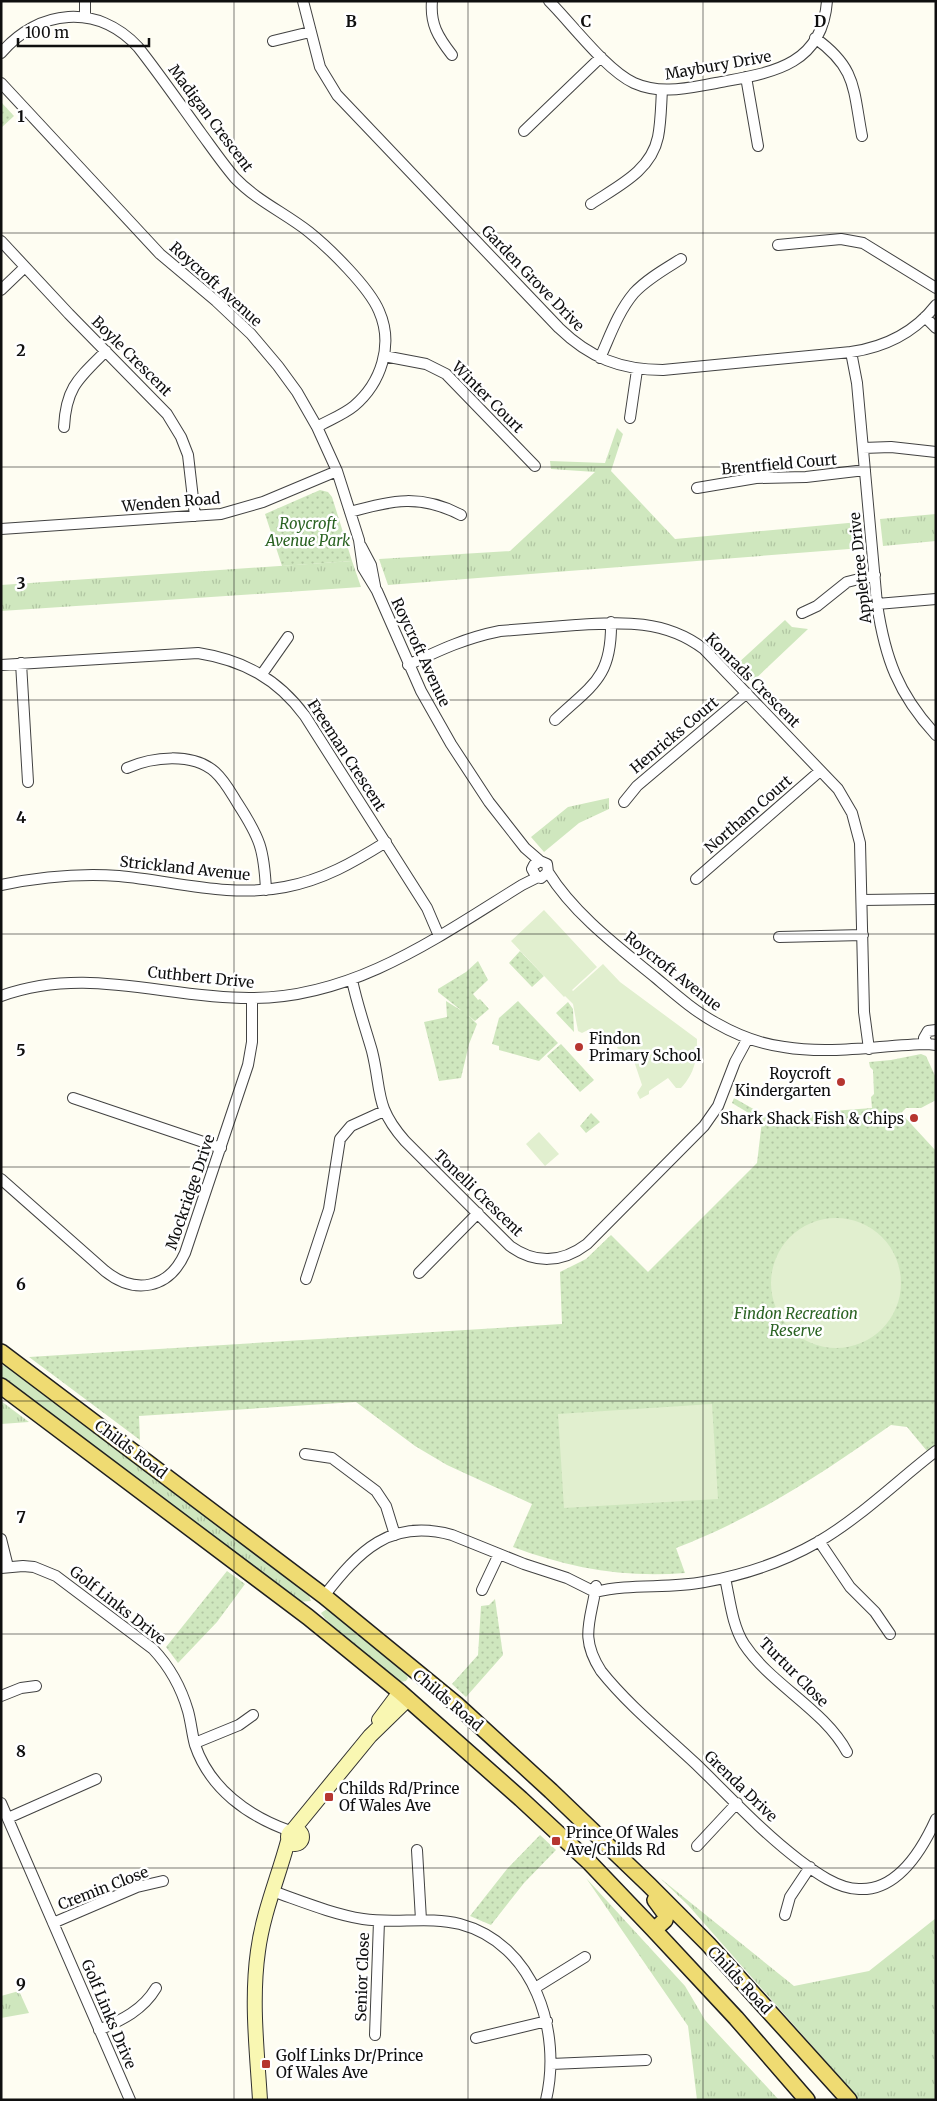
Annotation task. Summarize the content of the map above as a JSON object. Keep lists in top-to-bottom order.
{
  "streets": {
    "main road": ["Childs Road"],
    "street": [
      "Maybury Drive",
      "Madigan Crescent",
      "Garden Grove Drive",
      "Roycroft Avenue",
      "Boyle Crescent",
      "Winter Court",
      "Brentfield Court",
      "Wenden Road",
      "Appletree Drive",
      "Konrads Crescent",
      "Henricks Court",
      "Freeman Crescent",
      "Northam Court",
      "Strickland Avenue",
      "Cuthbert Drive",
      "Mockridge Drive",
      "Tonelli Crescent",
      "Golf Links Drive",
      "Turtur Close",
      "Grenda Drive",
      "Cremin Close",
      "Senior Close"
    ]
  },
  "crossings": [
    ["Madigan Crescent", "Roycroft Avenue"],
    ["Madigan Crescent", "Winter Court"],
    ["Garden Grove Drive", "Appletree Drive"],
    ["Roycroft Avenue", "Wenden Road"],
    ["Roycroft Avenue", "Konrads Crescent"],
    ["Roycroft Avenue", "Cuthbert Drive"],
    ["Roycroft Avenue", "Tonelli Crescent"],
    ["Boyle Crescent", "Wenden Road"],
    ["Brentfield Court", "Appletree Drive"],
    ["Konrads Crescent", "Henricks Court"],
    ["Konrads Crescent", "Northam Court"],
    ["Freeman Crescent", "Strickland Avenue"],
    ["Freeman Crescent", "Cuthbert Drive"],
    ["Cuthbert Drive", "Mockridge Drive"],
    ["Cuthbert Drive", "Tonelli Crescent"],
    ["Golf Links Drive", "Cremin Close"]
  ],
  "parks": ["Roycroft Avenue Park", "Findon Recreation Reserve"],
  "places": {
    "other": ["Findon Primary School", "Roycroft Kindergarten", "Shark Shack Fish & Chips"],
    "transit": ["Childs Rd/Prince Of Wales Ave", "Prince Of Wales Ave/Childs Rd", "Golf Links Dr/Prince Of Wales Ave"]
  },
  "scale_bar": "100 m",
  "grid": {
    "columns": ["B", "C", "D"],
    "rows": [
      "1",
      "2",
      "3",
      "4",
      "5",
      "6",
      "7",
      "8",
      "9"
    ]
  }
}
